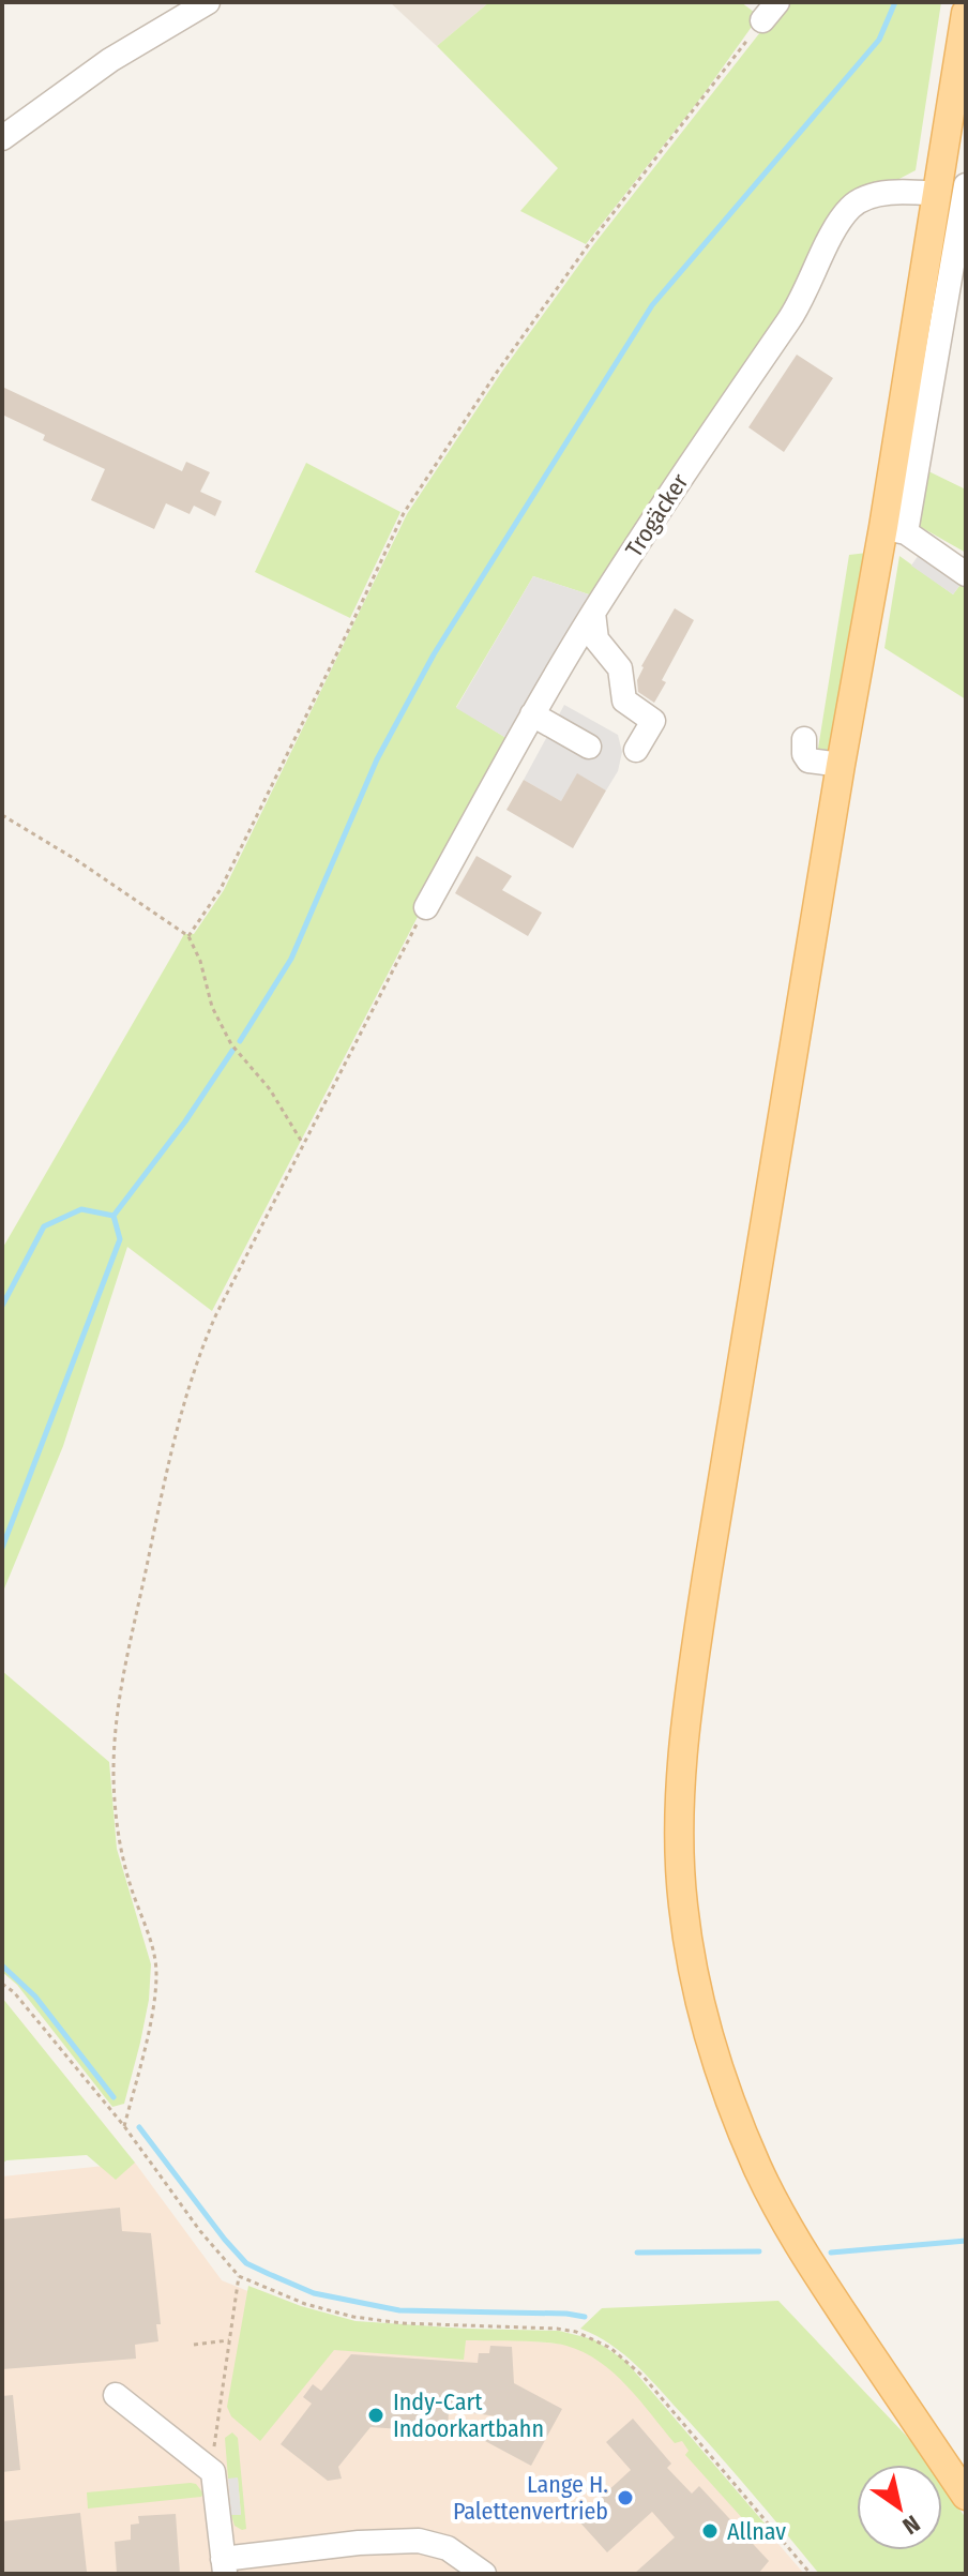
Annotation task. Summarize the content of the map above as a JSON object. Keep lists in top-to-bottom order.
{
  "streets": {
    "street": ["Trogäcker"]
  },
  "places": ["Indy-Cart Indoorkartbahn", "Lange H. Palettenvertrieb", "Allnav"],
  "north": "bottom right"
}
